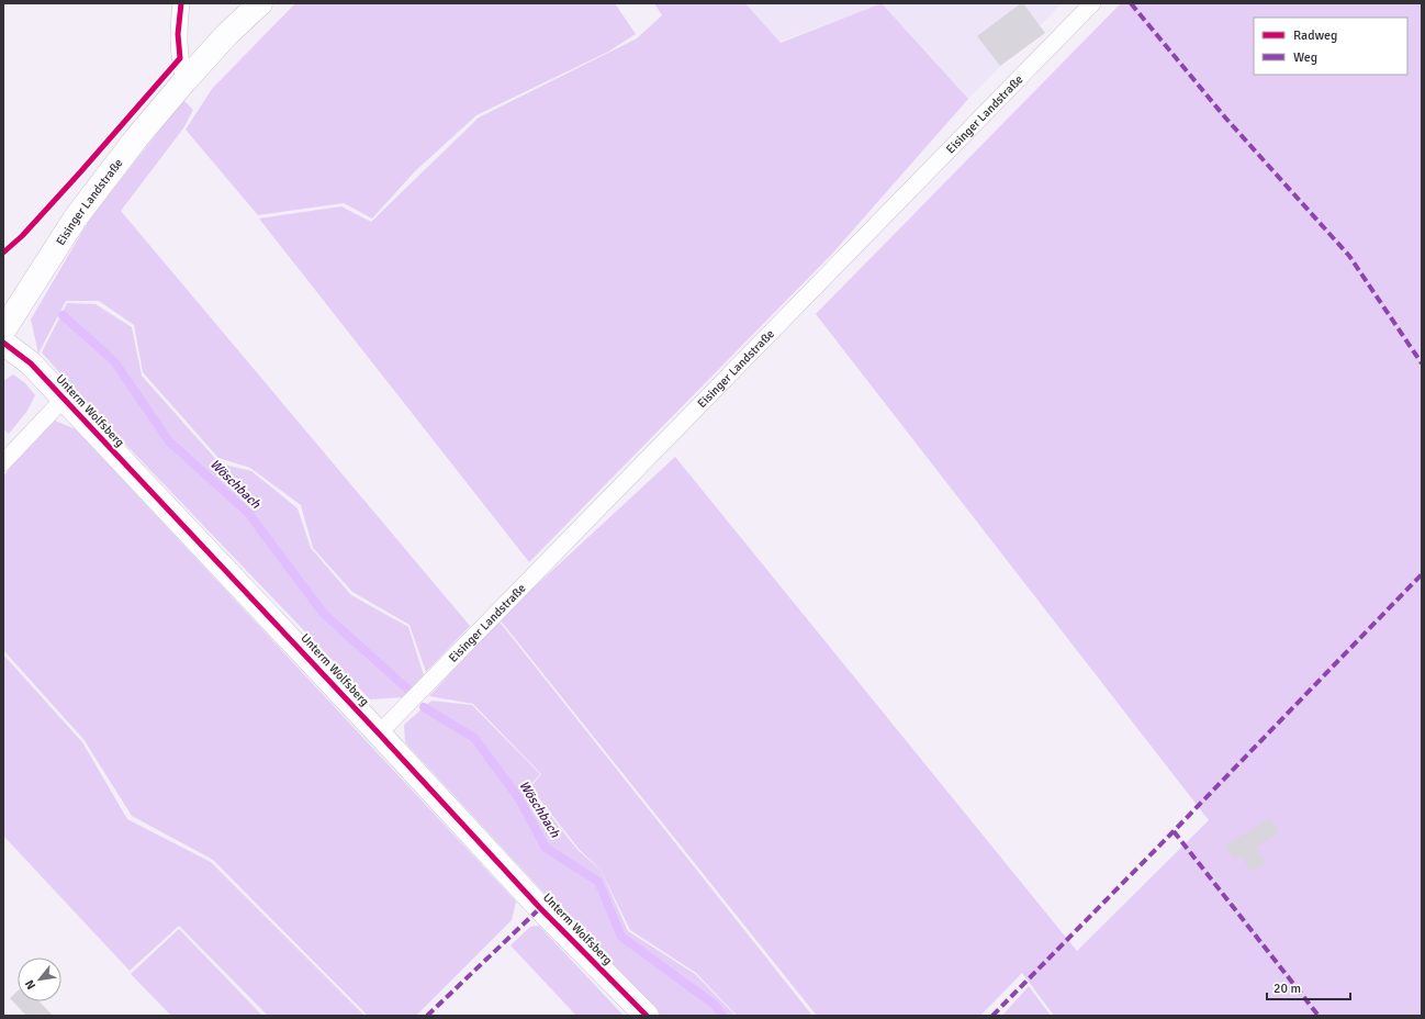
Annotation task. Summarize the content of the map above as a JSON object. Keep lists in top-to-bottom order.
{
  "streets": {
    "street": ["Eisinger Landstraße", "Unterm Wolfsberg"]
  },
  "crossings": [
    ["Eisinger Landstraße", "Unterm Wolfsberg"]
  ],
  "water": ["Wöschbach"],
  "legend": ["Radweg", "Weg"],
  "scale_bar": "20 m",
  "north": "bottom left"
}
